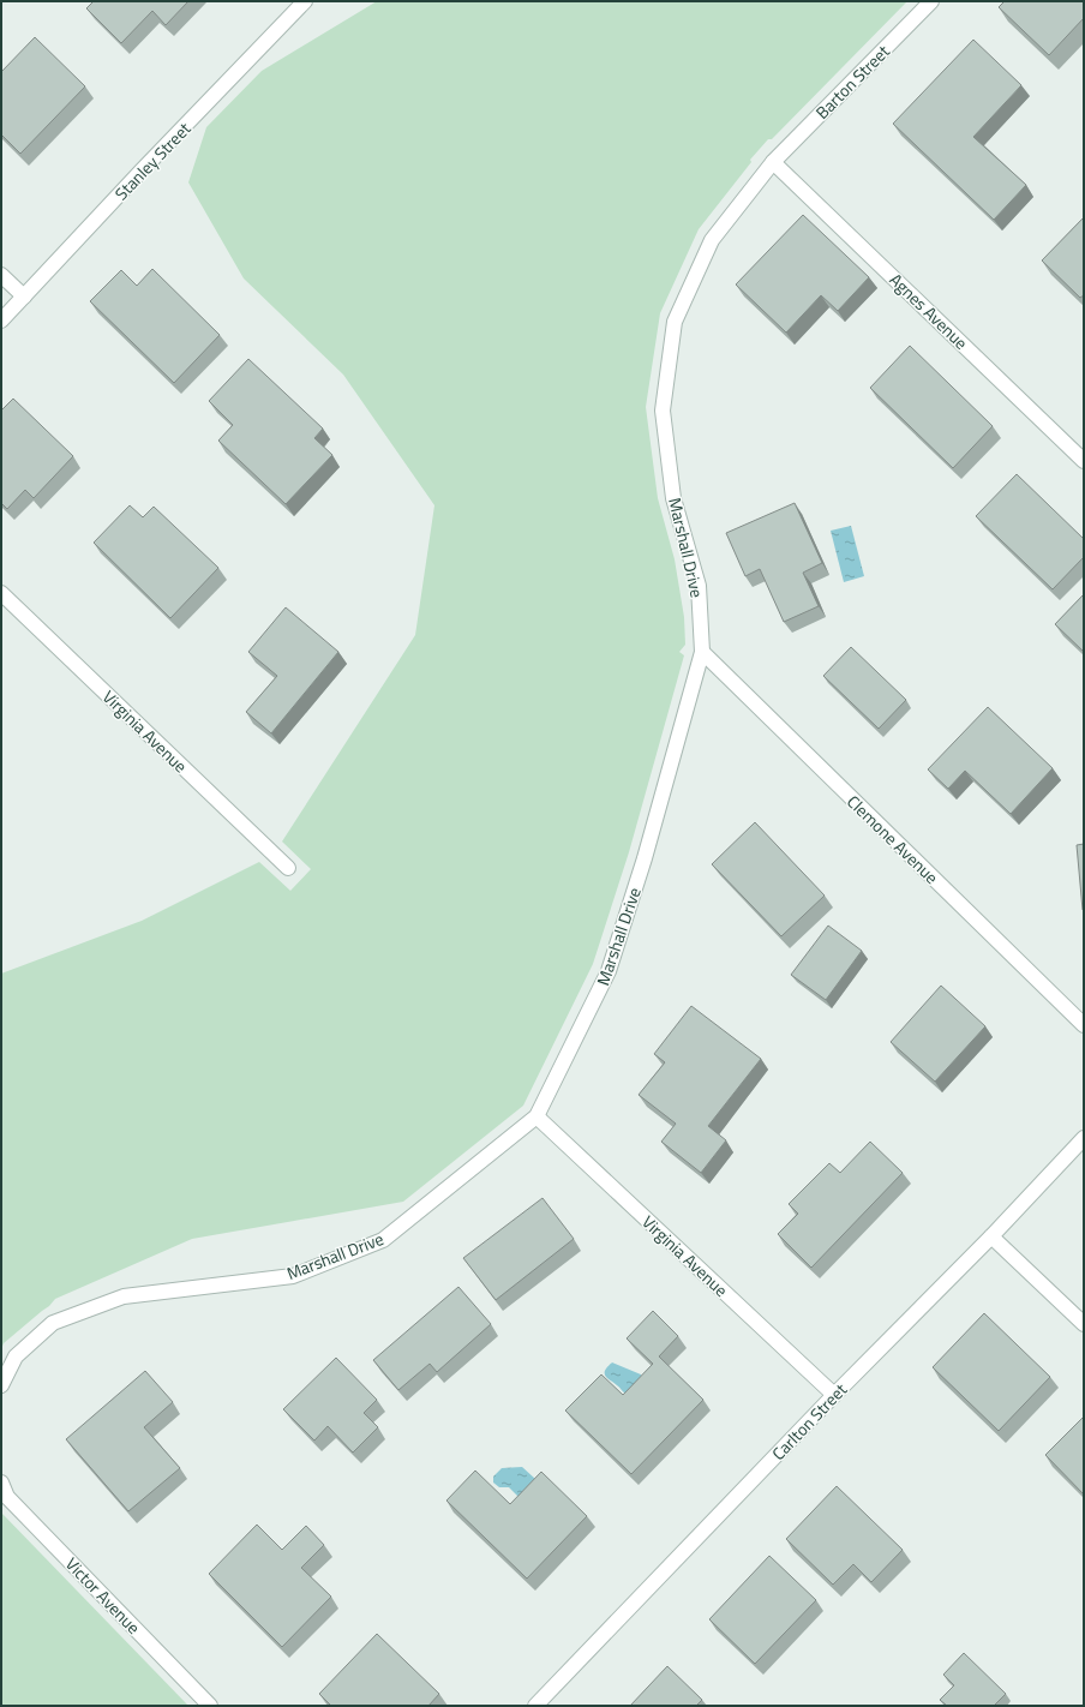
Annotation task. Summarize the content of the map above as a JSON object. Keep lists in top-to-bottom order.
{
  "streets": {
    "street": [
      "Barton Street",
      "Stanley Street",
      "Agnes Avenue",
      "Marshall Drive",
      "Virginia Avenue",
      "Clemone Avenue",
      "Carlton Street",
      "Victor Avenue"
    ]
  },
  "crossings": [
    ["Barton Street", "Agnes Avenue"],
    ["Barton Street", "Marshall Drive"],
    ["Agnes Avenue", "Marshall Drive"],
    ["Marshall Drive", "Virginia Avenue"],
    ["Marshall Drive", "Clemone Avenue"],
    ["Virginia Avenue", "Carlton Street"]
  ]
}
